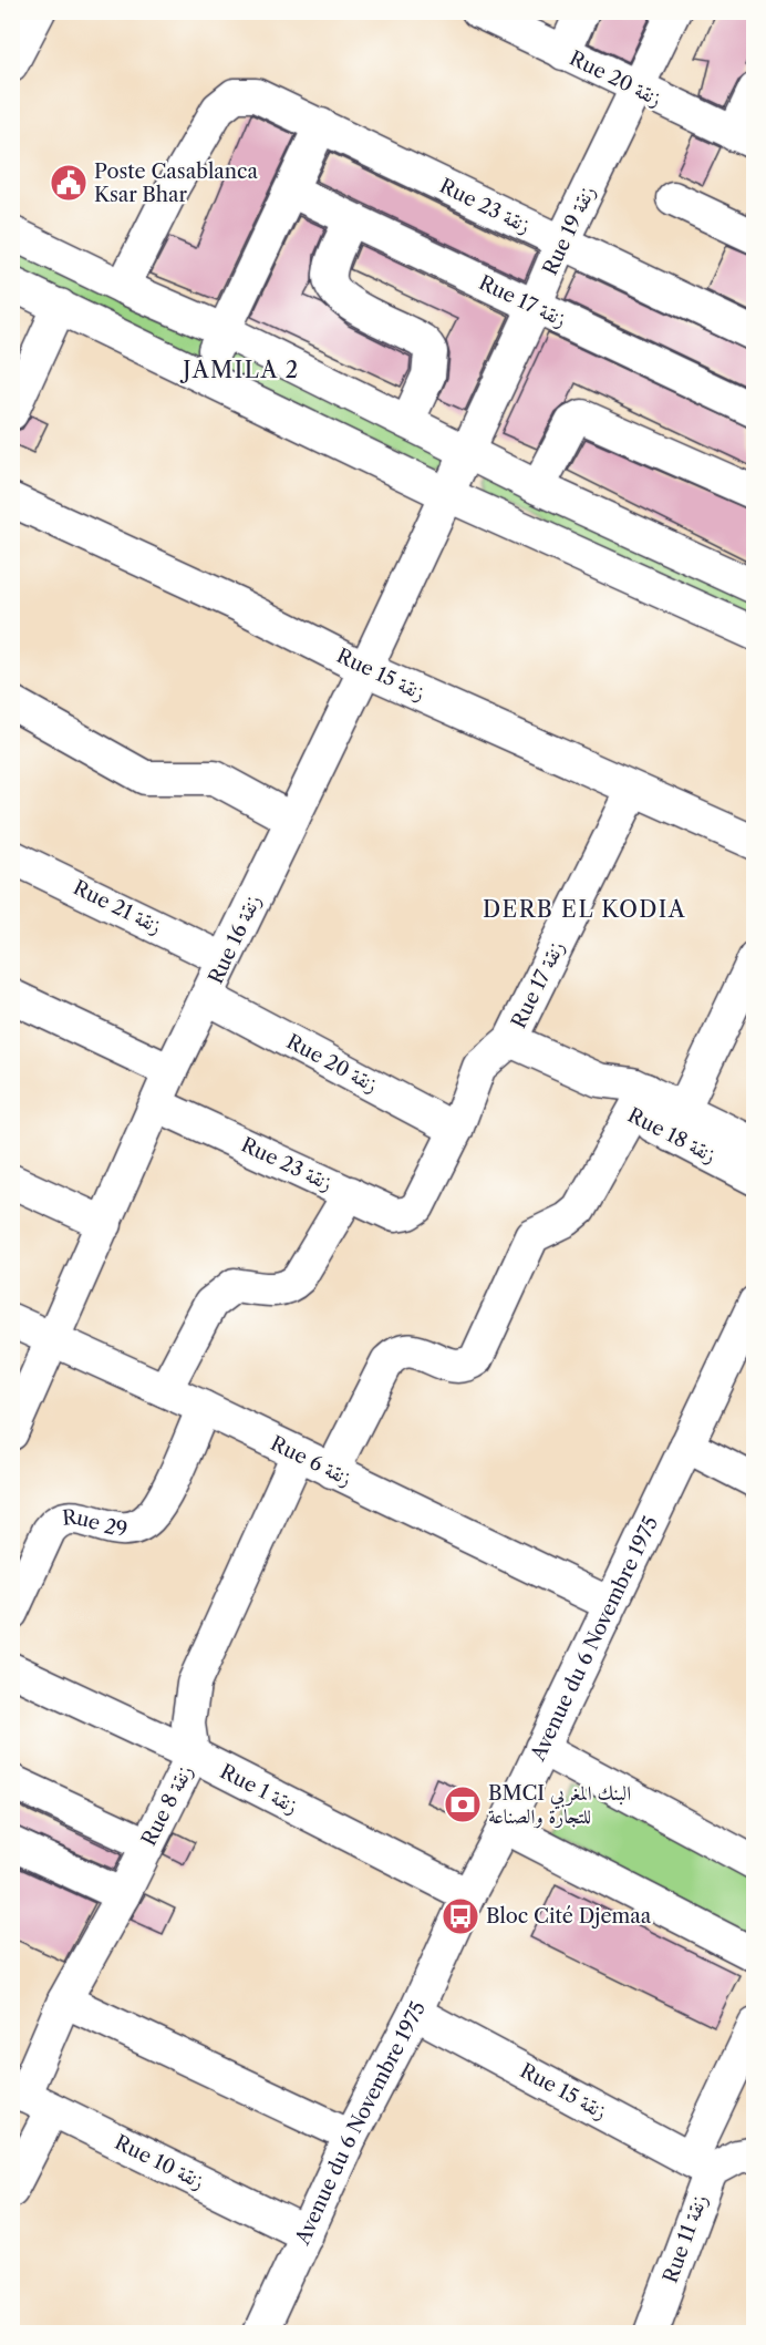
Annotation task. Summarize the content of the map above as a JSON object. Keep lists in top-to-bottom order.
{
  "streets": {
    "street": [
      "Rue 20 زنقة",
      "Rue 23 زنقة",
      "Rue 19 زنقة",
      "Rue 17 زنقة",
      "Rue 15 زنقة",
      "Rue 21 زنقة",
      "Rue 16 زنقة",
      "Rue 18 زنقة",
      "Rue 6 زنقة",
      "Rue 29",
      "Avenue du 6 Novembre 1975",
      "Rue 1 زنقة",
      "Rue 8 زنقة",
      "Rue 10 زنقة",
      "Rue 11 زنقة"
    ]
  },
  "crossings": [
    ["Rue 20 زنقة", "Rue 19 زنقة"],
    ["Rue 20 زنقة", "Rue 17 زنقة"],
    ["Rue 20 زنقة", "Rue 16 زنقة"],
    ["Rue 23 زنقة", "Rue 19 زنقة"],
    ["Rue 23 زنقة", "Rue 17 زنقة"],
    ["Rue 23 زنقة", "Rue 16 زنقة"],
    ["Rue 19 زنقة", "Rue 17 زنقة"],
    ["Rue 19 زنقة", "Rue 16 زنقة"],
    ["Rue 17 زنقة", "Rue 15 زنقة"],
    ["Rue 17 زنقة", "Rue 18 زنقة"],
    ["Rue 15 زنقة", "Rue 16 زنقة"],
    ["Rue 15 زنقة", "Avenue du 6 Novembre 1975"],
    ["Rue 15 زنقة", "Rue 11 زنقة"],
    ["Rue 21 زنقة", "Rue 16 زنقة"],
    ["Rue 16 زنقة", "Rue 6 زنقة"],
    ["Rue 6 زنقة", "Rue 29"],
    ["Rue 6 زنقة", "Avenue du 6 Novembre 1975"],
    ["Rue 6 زنقة", "Rue 8 زنقة"],
    ["Avenue du 6 Novembre 1975", "Rue 1 زنقة"],
    ["Avenue du 6 Novembre 1975", "Rue 10 زنقة"],
    ["Rue 1 زنقة", "Rue 8 زنقة"],
    ["Rue 8 زنقة", "Rue 10 زنقة"]
  ],
  "districts": ["JAMILA 2", "DERB EL KODIA"],
  "places": {
    "public building": ["Poste Casablanca Ksar Bhar"],
    "bank": ["BMCI البنك المغربي للتجارة والصناعة"],
    "bus stop": ["Bloc Cité Djemaa"]
  }
}
